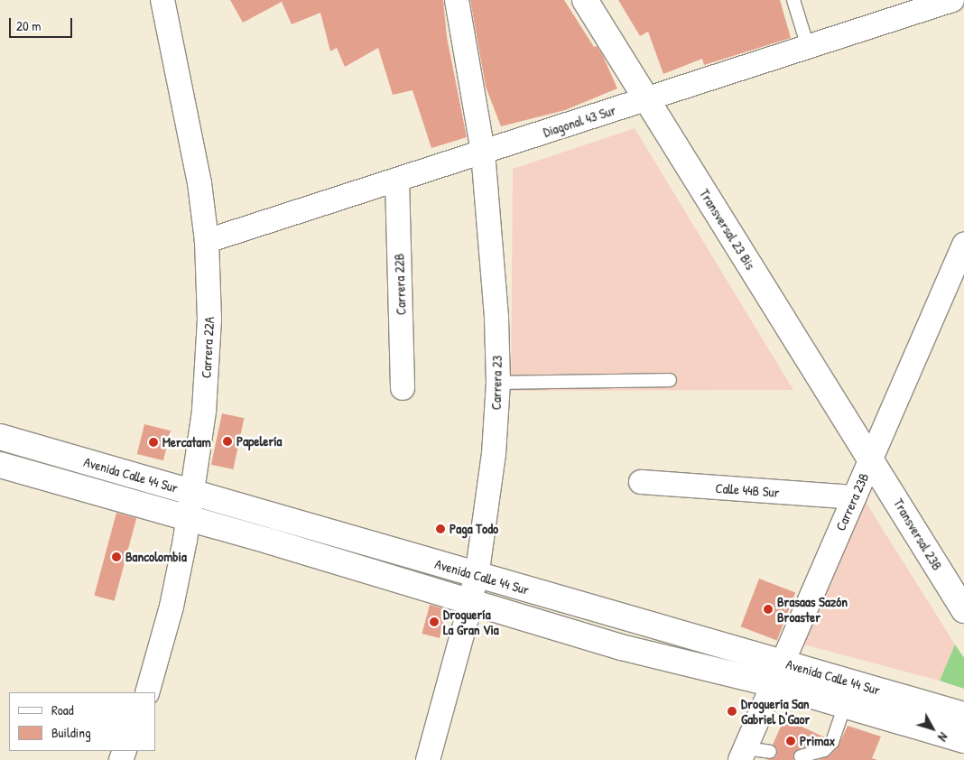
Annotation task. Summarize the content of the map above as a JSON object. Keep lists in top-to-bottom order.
{
  "streets": {
    "main road": ["Transversal 23 Bis", "Avenida Calle 44 Sur", "Transversal 23B"],
    "street": [
      "Diagonal 43 Sur",
      "Carrera 22B",
      "Carrera 22A",
      "Carrera 23",
      "Calle 44B Sur",
      "Carrera 23B"
    ]
  },
  "crossings": [
    ["Diagonal 43 Sur", "Transversal 23 Bis"],
    ["Diagonal 43 Sur", "Carrera 22B"],
    ["Diagonal 43 Sur", "Carrera 22A"],
    ["Diagonal 43 Sur", "Carrera 23"],
    ["Transversal 23 Bis", "Carrera 23B"],
    ["Transversal 23 Bis", "Transversal 23B"],
    ["Carrera 22A", "Avenida Calle 44 Sur"],
    ["Carrera 23", "Avenida Calle 44 Sur"],
    ["Avenida Calle 44 Sur", "Carrera 23B"],
    ["Calle 44B Sur", "Carrera 23B"],
    ["Carrera 23B", "Transversal 23B"]
  ],
  "places": [
    "Papelería",
    "Mercatam",
    "Paga Todo",
    "Bancolombia",
    "Brasaas Sazón Broaster",
    "Droguería La Gran Via",
    "Droguería San Gabriel D'Gaor",
    "Primax"
  ],
  "legend": ["Road", "Building"],
  "scale_bar": "20 m",
  "north": "bottom right"
}
